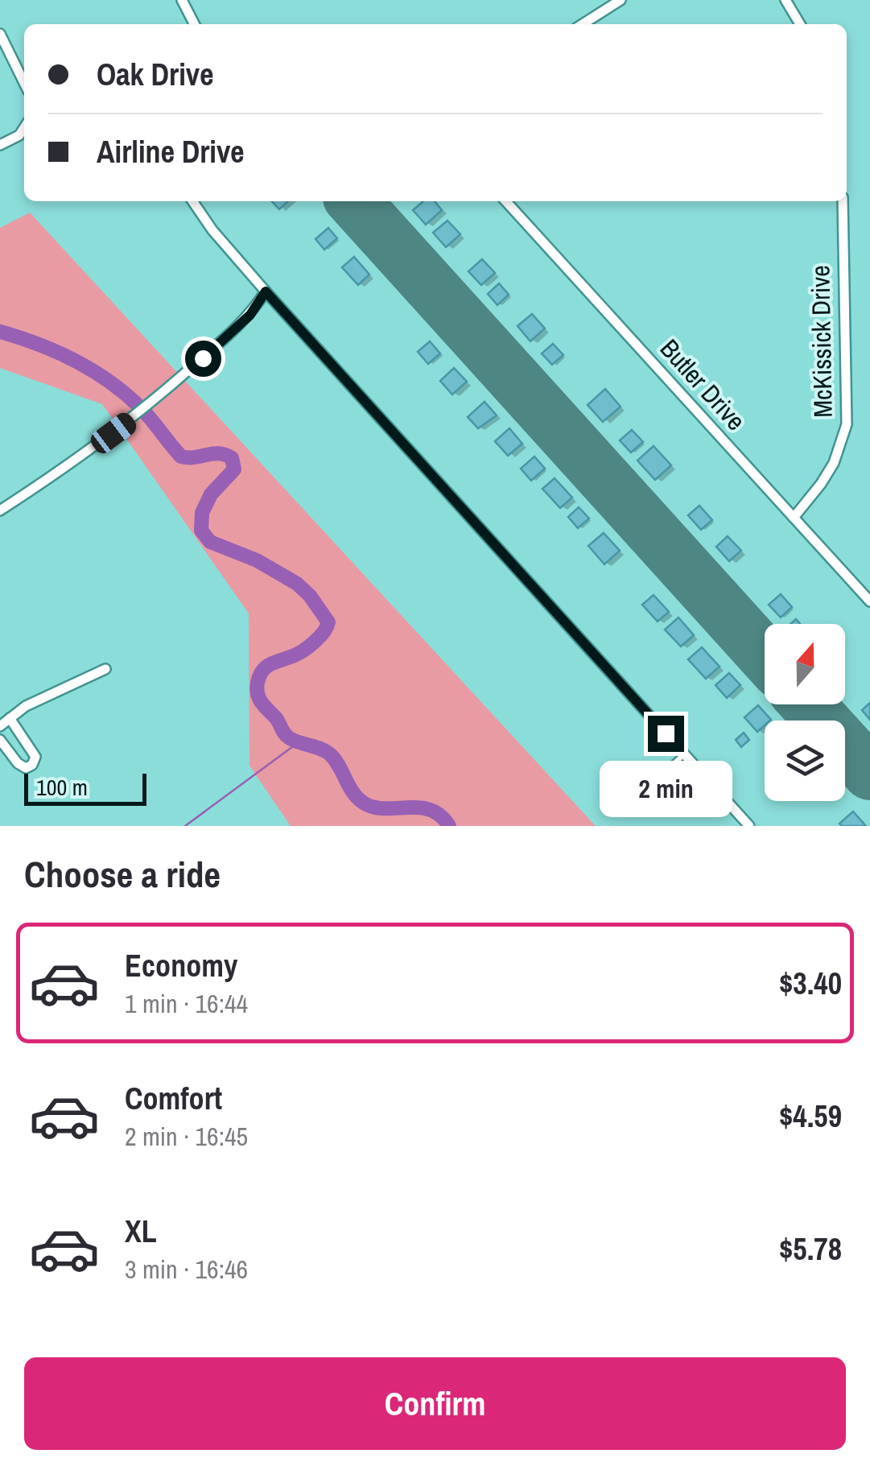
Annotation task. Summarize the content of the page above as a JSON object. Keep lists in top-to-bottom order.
{
  "streets": {
    "street": ["McKissick Drive", "Butler Drive"]
  },
  "crossings": [
    ["McKissick Drive", "Butler Drive"]
  ],
  "scale_bar": "100 m",
  "north": "top",
  "page": {
    "banner": ["Oak Drive", "Airline Drive"],
    "bubble": "2 min",
    "scale": "100 m",
    "heading": "Choose a ride",
    "list": [
      {
        "name": "Economy",
        "note": "1 min · 16:44",
        "value": "$3.40"
      },
      {
        "name": "Comfort",
        "note": "2 min · 16:45",
        "value": "$4.59"
      },
      {
        "name": "XL",
        "note": "3 min · 16:46",
        "value": "$5.78"
      }
    ],
    "buttons": "Confirm"
  }
}
